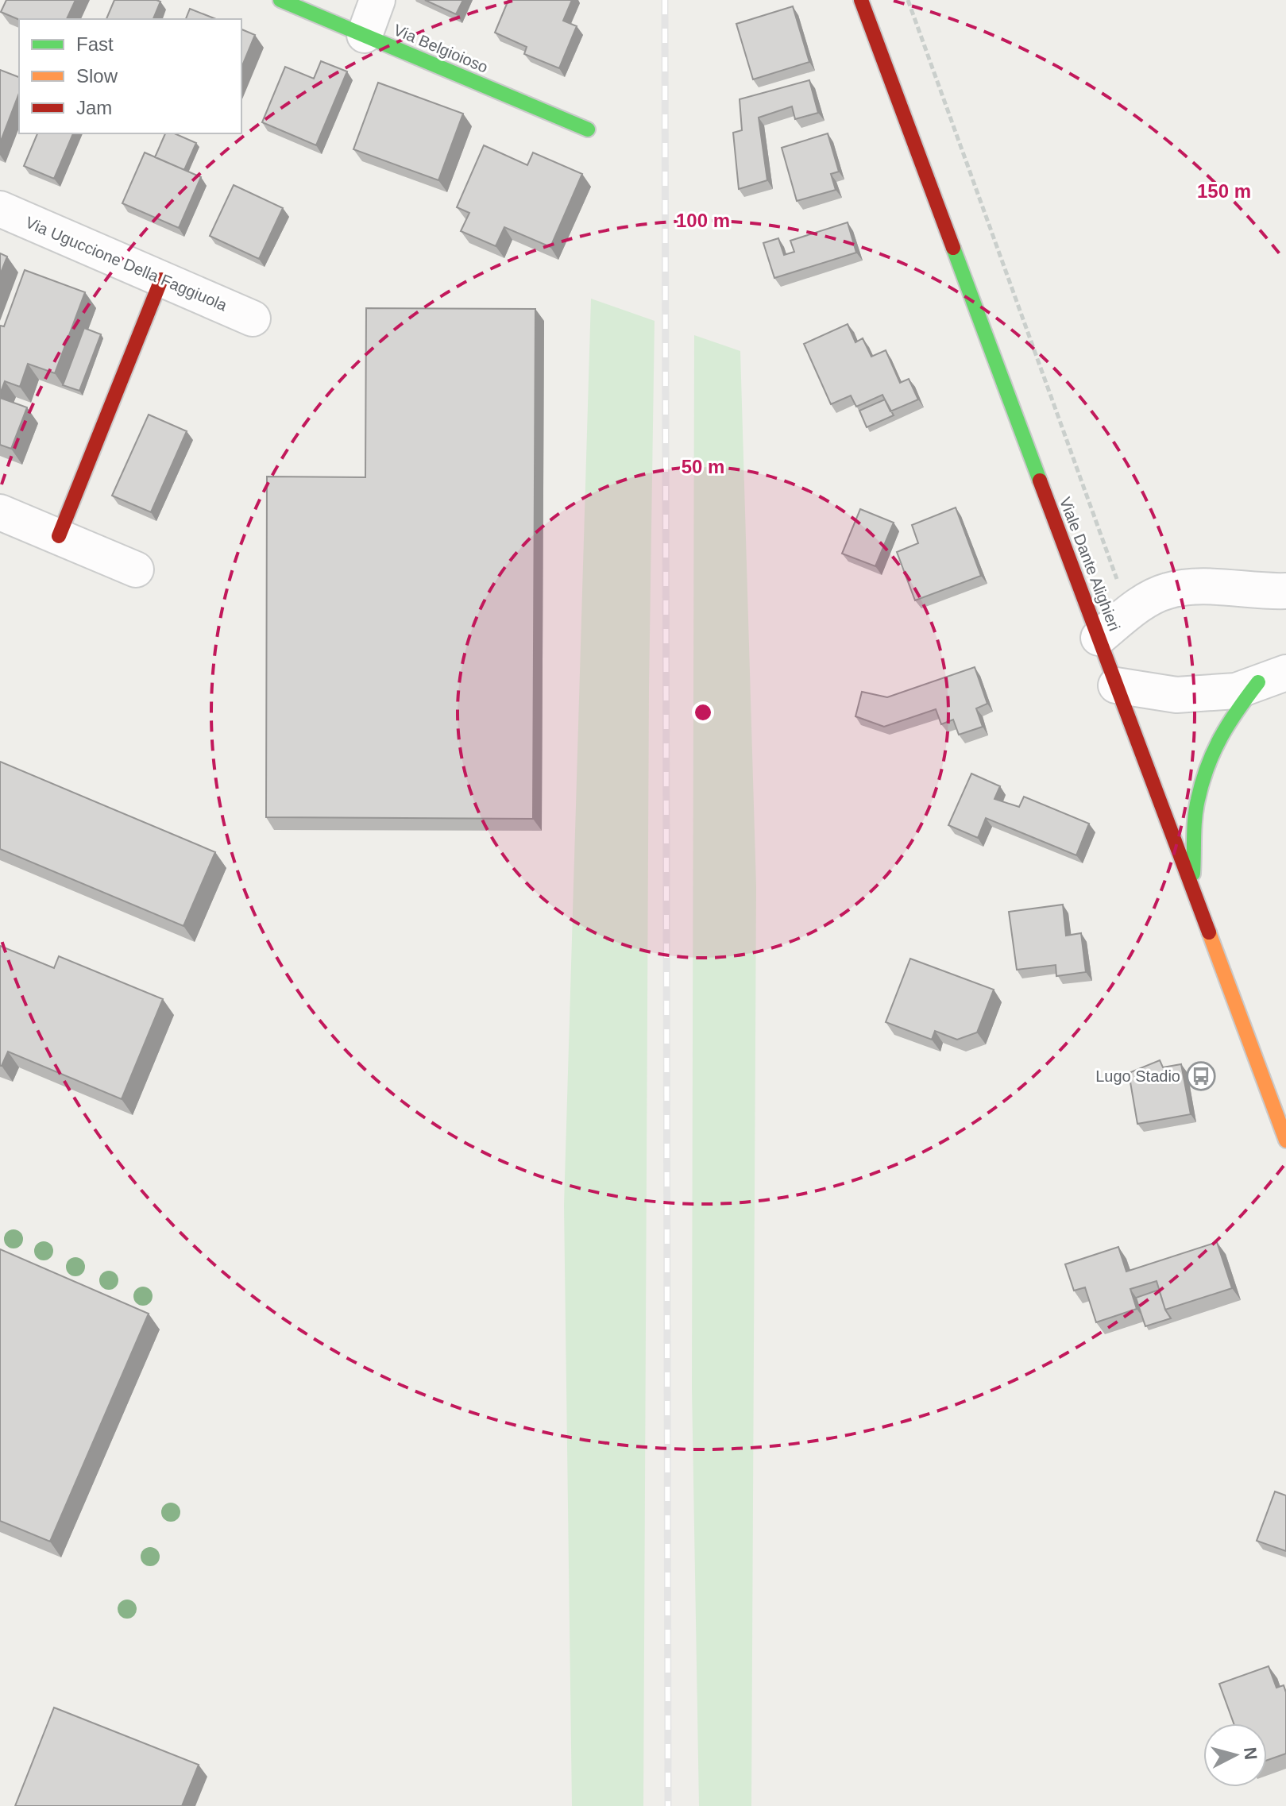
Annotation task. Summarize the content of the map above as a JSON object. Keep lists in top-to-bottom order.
{
  "streets": {
    "street": ["Via Belgioioso", "Via Uguccione Della Faggiuola", "Viale Dante Alighieri"]
  },
  "places": {
    "bus stop": ["Lugo Stadio"]
  },
  "legend": ["Fast", "Slow", "Jam"],
  "north": "right",
  "rings": ["150 m", "100 m", "50 m"]
}
